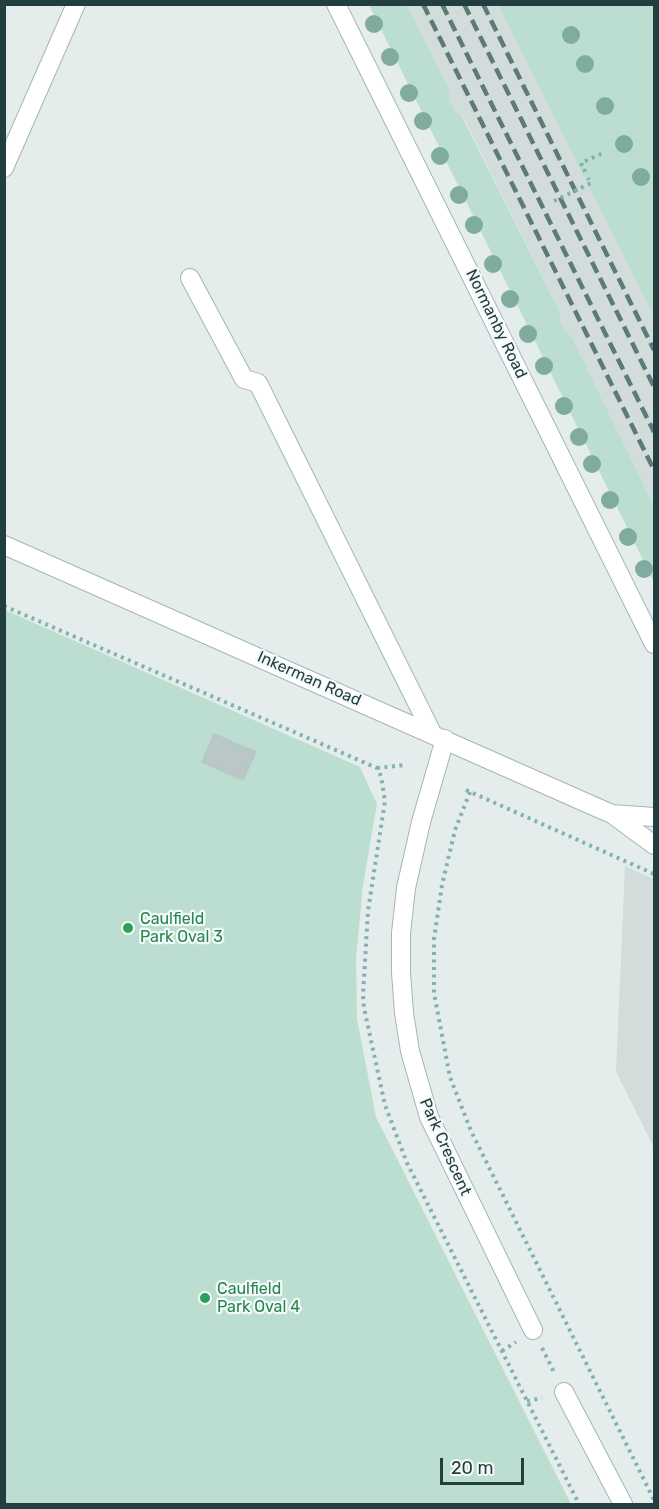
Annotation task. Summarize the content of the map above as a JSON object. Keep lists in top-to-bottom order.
{
  "streets": {
    "street": ["Normanby Road", "Inkerman Road", "Park Crescent"]
  },
  "crossings": [
    ["Inkerman Road", "Park Crescent"]
  ],
  "places": ["Caulfield Park Oval 3", "Caulfield Park Oval 4"],
  "scale_bar": "20 m"
}
